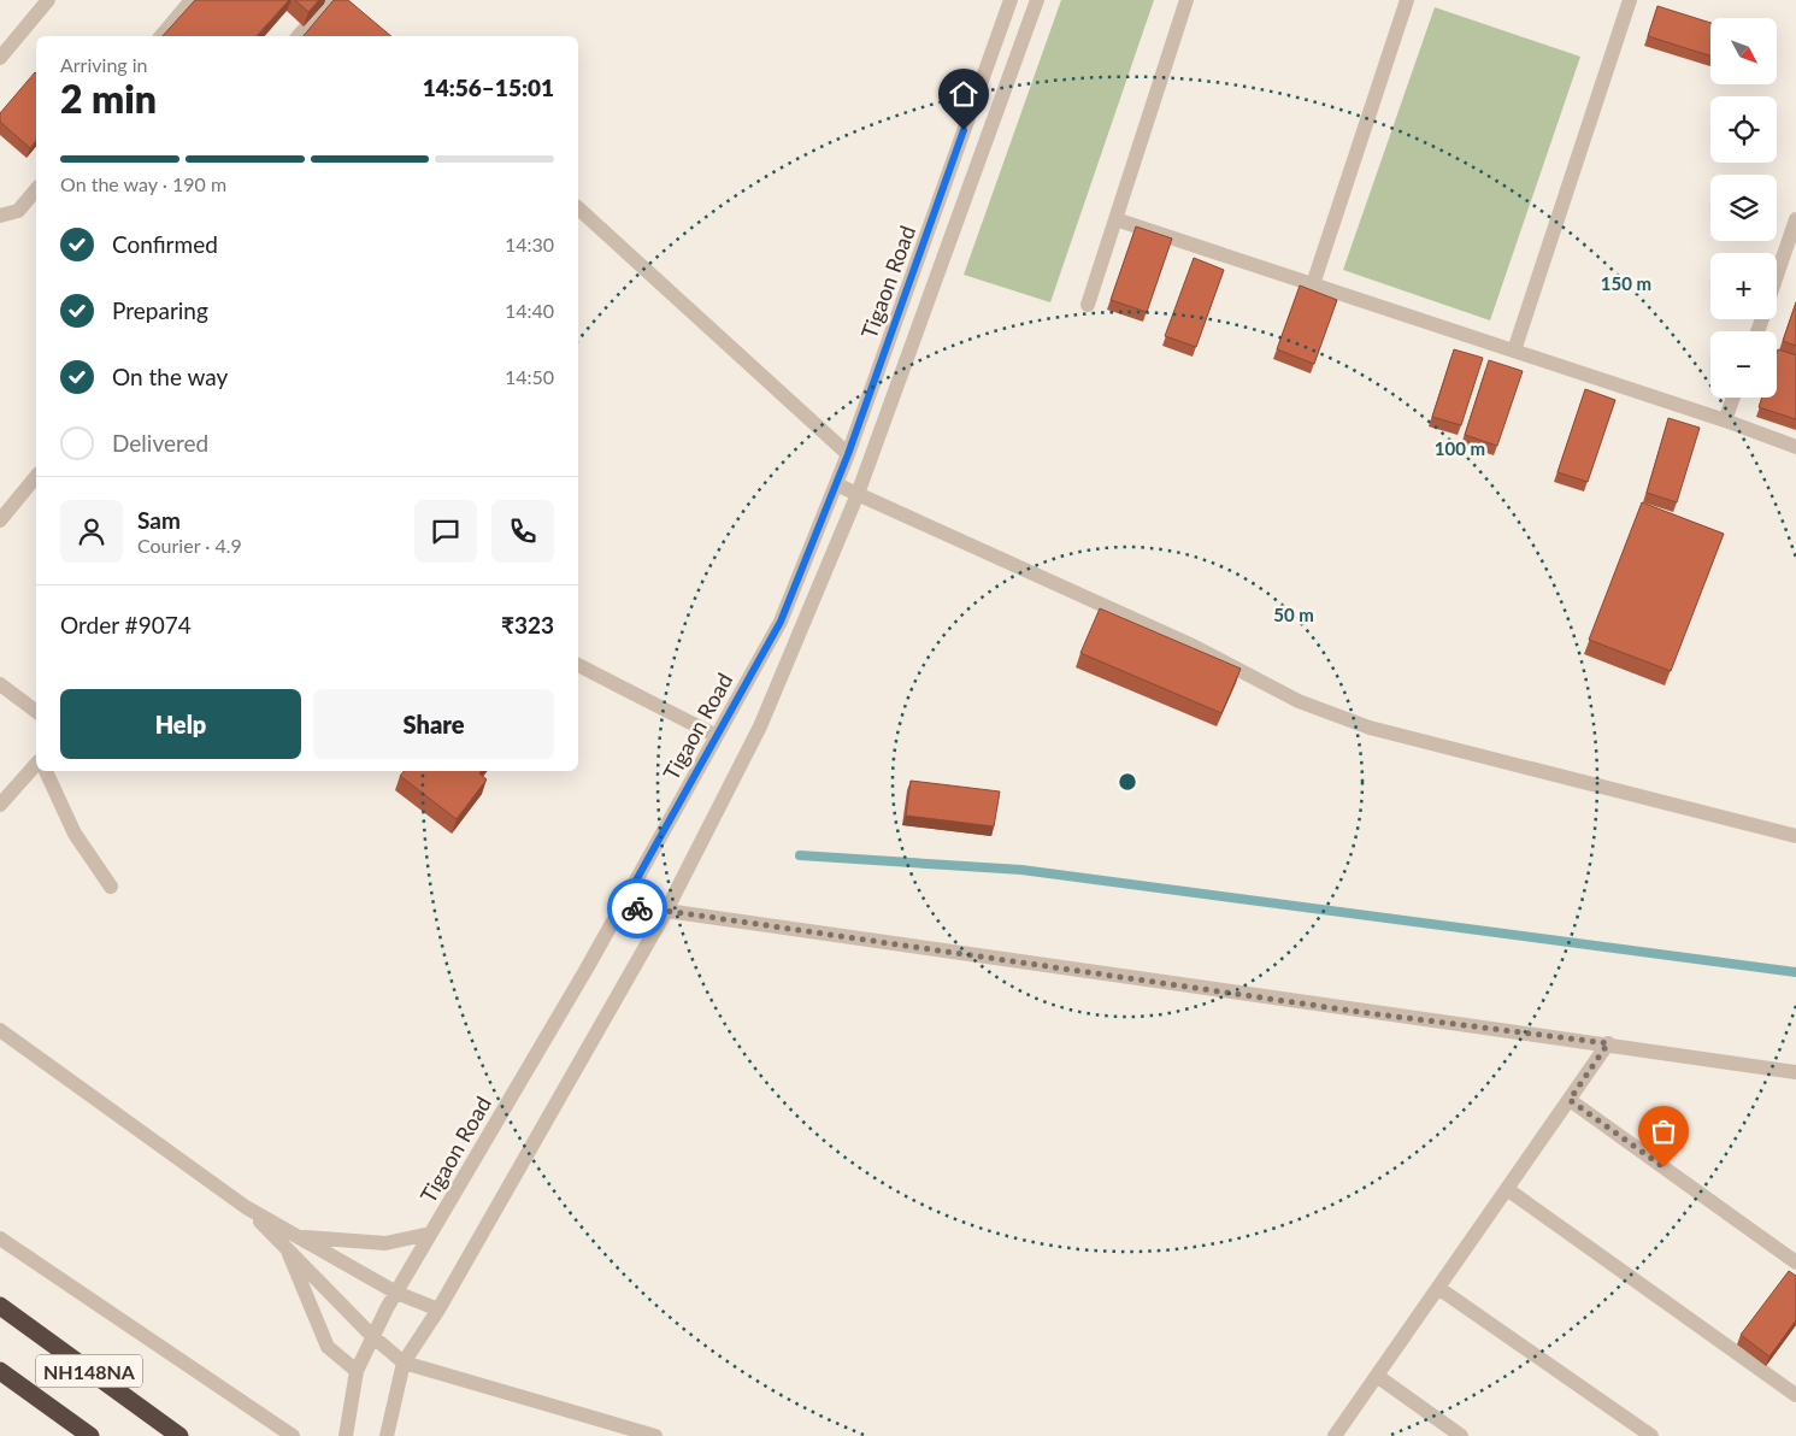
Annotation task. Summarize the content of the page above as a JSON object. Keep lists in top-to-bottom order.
{
  "streets": {
    "highway": ["NH148NA"],
    "street": ["Tigaon Road"]
  },
  "north": "bottom right",
  "page": {
    "map_buttons": ["+", "−"],
    "heading": ["2 min", "Arriving in", "14:56–15:01"],
    "panel": [
      "Sam",
      "Courier · 4.9",
      "Order #9074",
      "₹323"
    ],
    "bar": "On the way · 190 m",
    "list": [
      ["Confirmed", "14:30"],
      ["Preparing", "14:40"],
      ["On the way", "14:50"],
      "Delivered"
    ],
    "buttons": ["Help", "Share"]
  },
  "rings": ["150 m", "100 m", "50 m"]
}
